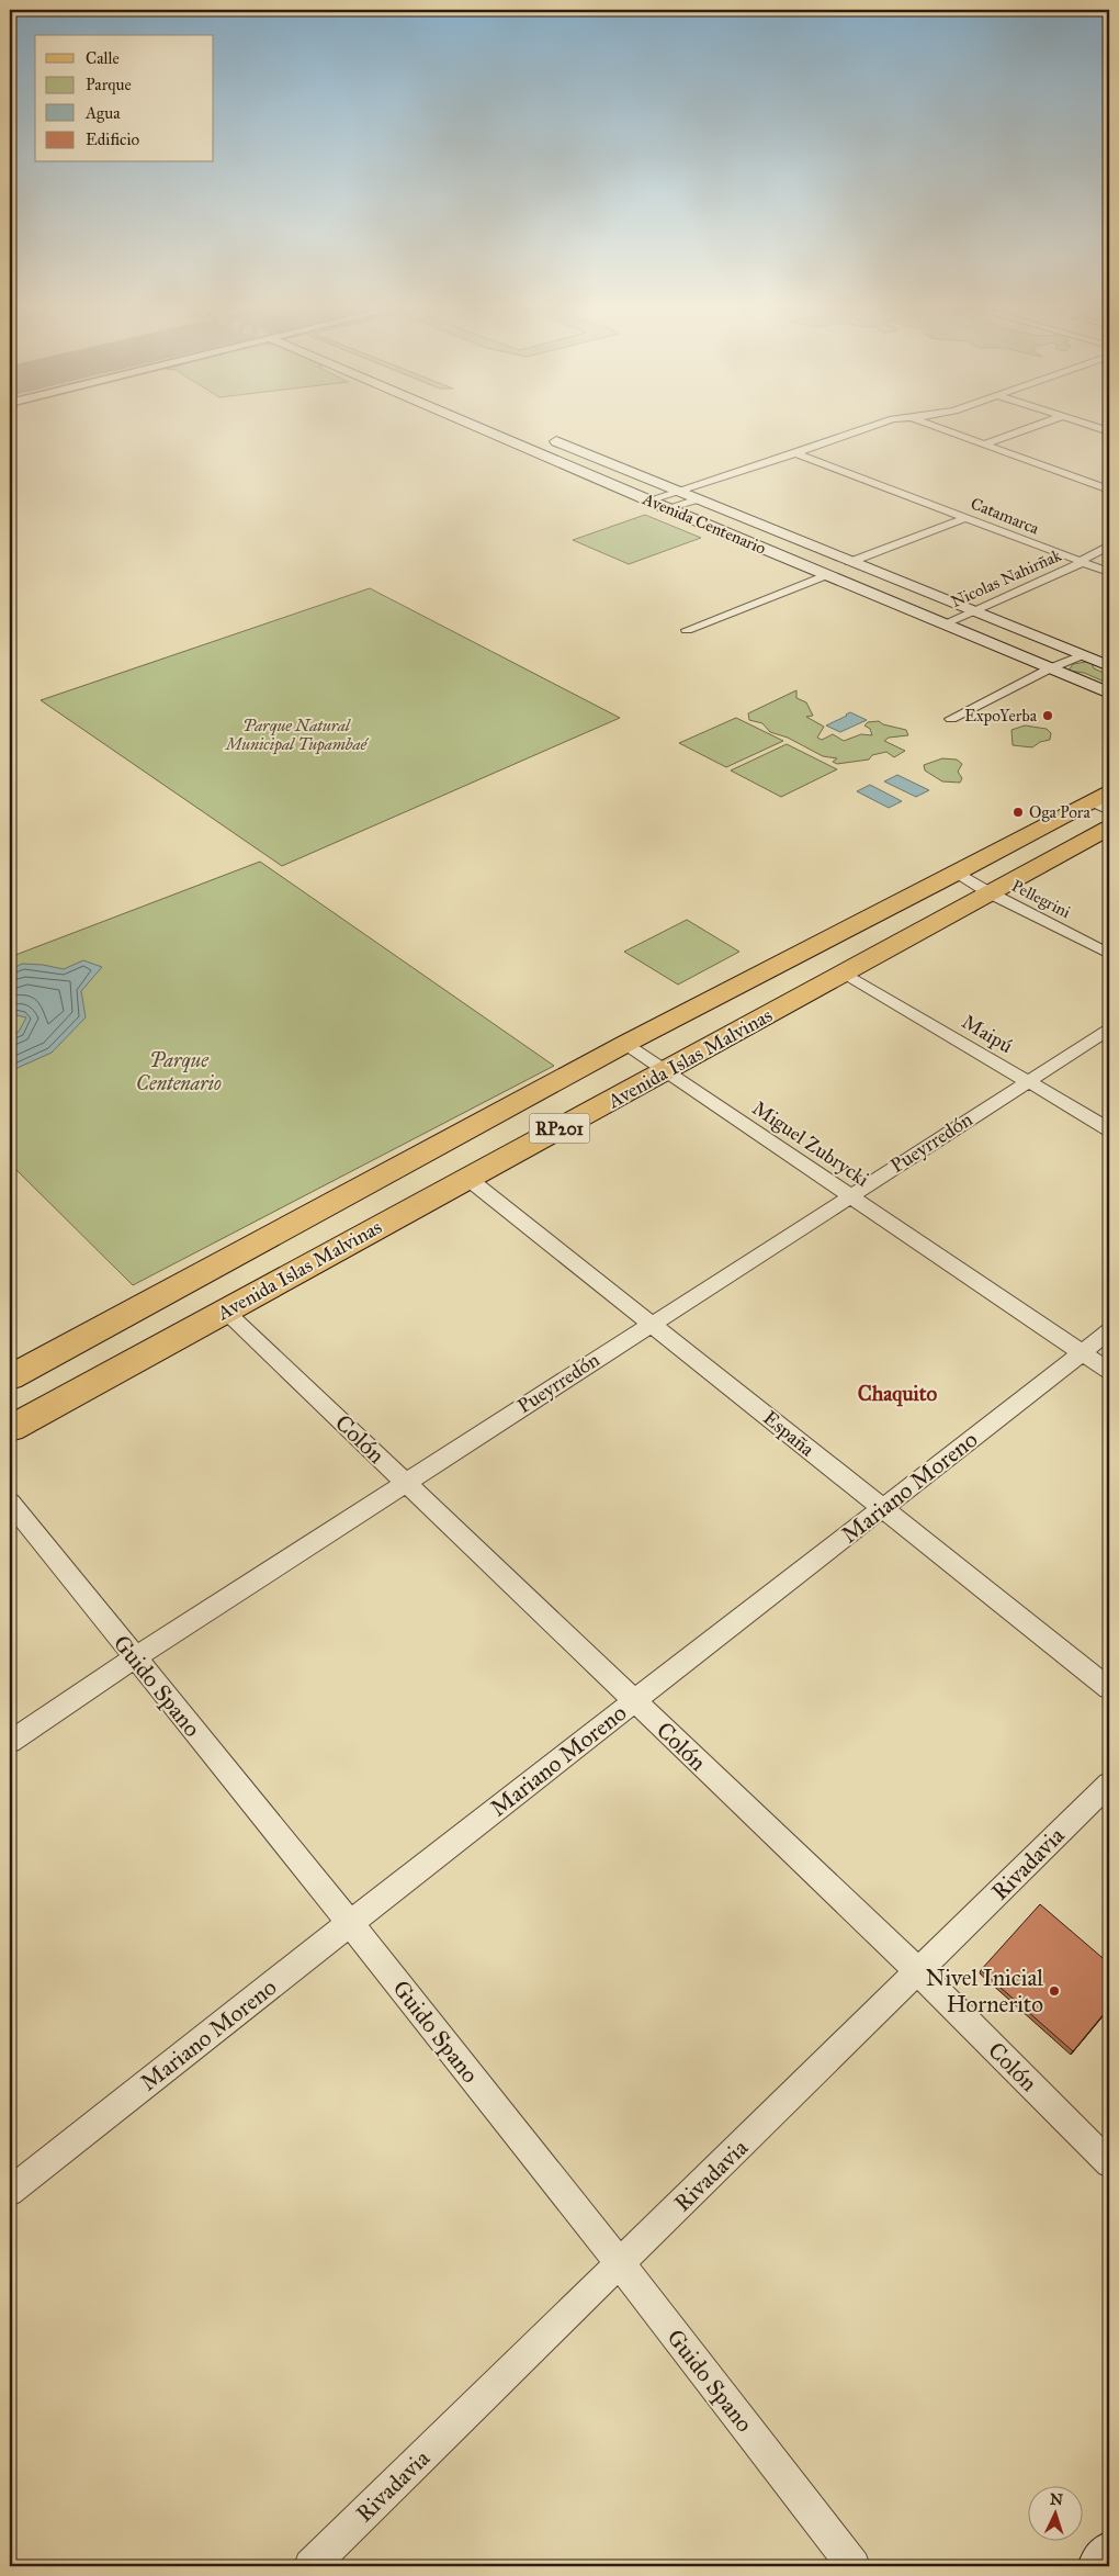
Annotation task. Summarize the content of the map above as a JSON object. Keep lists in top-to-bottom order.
{
  "streets": {
    "main road": ["Avenida Centenario", "Avenida Islas Malvinas", "RP201"],
    "street": [
      "Catamarca",
      "Nicolas Nahirñak",
      "Pellegrini",
      "Maipú",
      "Pueyrredón",
      "Miguel Zubrycki",
      "España",
      "Colón",
      "Mariano Moreno",
      "Guido Spano",
      "Rivadavia"
    ]
  },
  "crossings": [
    ["Catamarca", "Nicolas Nahirñak"],
    ["Avenida Centenario", "Nicolas Nahirñak"],
    ["Pellegrini", "Avenida Islas Malvinas"],
    ["Maipú", "Avenida Islas Malvinas"],
    ["Maipú", "Pueyrredón"],
    ["Avenida Islas Malvinas", "Miguel Zubrycki"],
    ["Avenida Islas Malvinas", "España"],
    ["Avenida Islas Malvinas", "Colón"],
    ["Pueyrredón", "Miguel Zubrycki"],
    ["Pueyrredón", "España"],
    ["Pueyrredón", "Colón"],
    ["Pueyrredón", "Guido Spano"],
    ["Miguel Zubrycki", "Mariano Moreno"],
    ["España", "Mariano Moreno"],
    ["Colón", "Mariano Moreno"],
    ["Colón", "Rivadavia"],
    ["Mariano Moreno", "Guido Spano"],
    ["Guido Spano", "Rivadavia"]
  ],
  "districts": ["Chaquito"],
  "parks": ["Parque Natural Municipal Tupambaé", "Parque Centenario"],
  "places": ["ExpoYerba", "Oga Pora", "Nivel Inicial Hornerito"],
  "legend": [
    "Calle",
    "Parque",
    "Agua",
    "Edificio"
  ],
  "north": "top"
}
